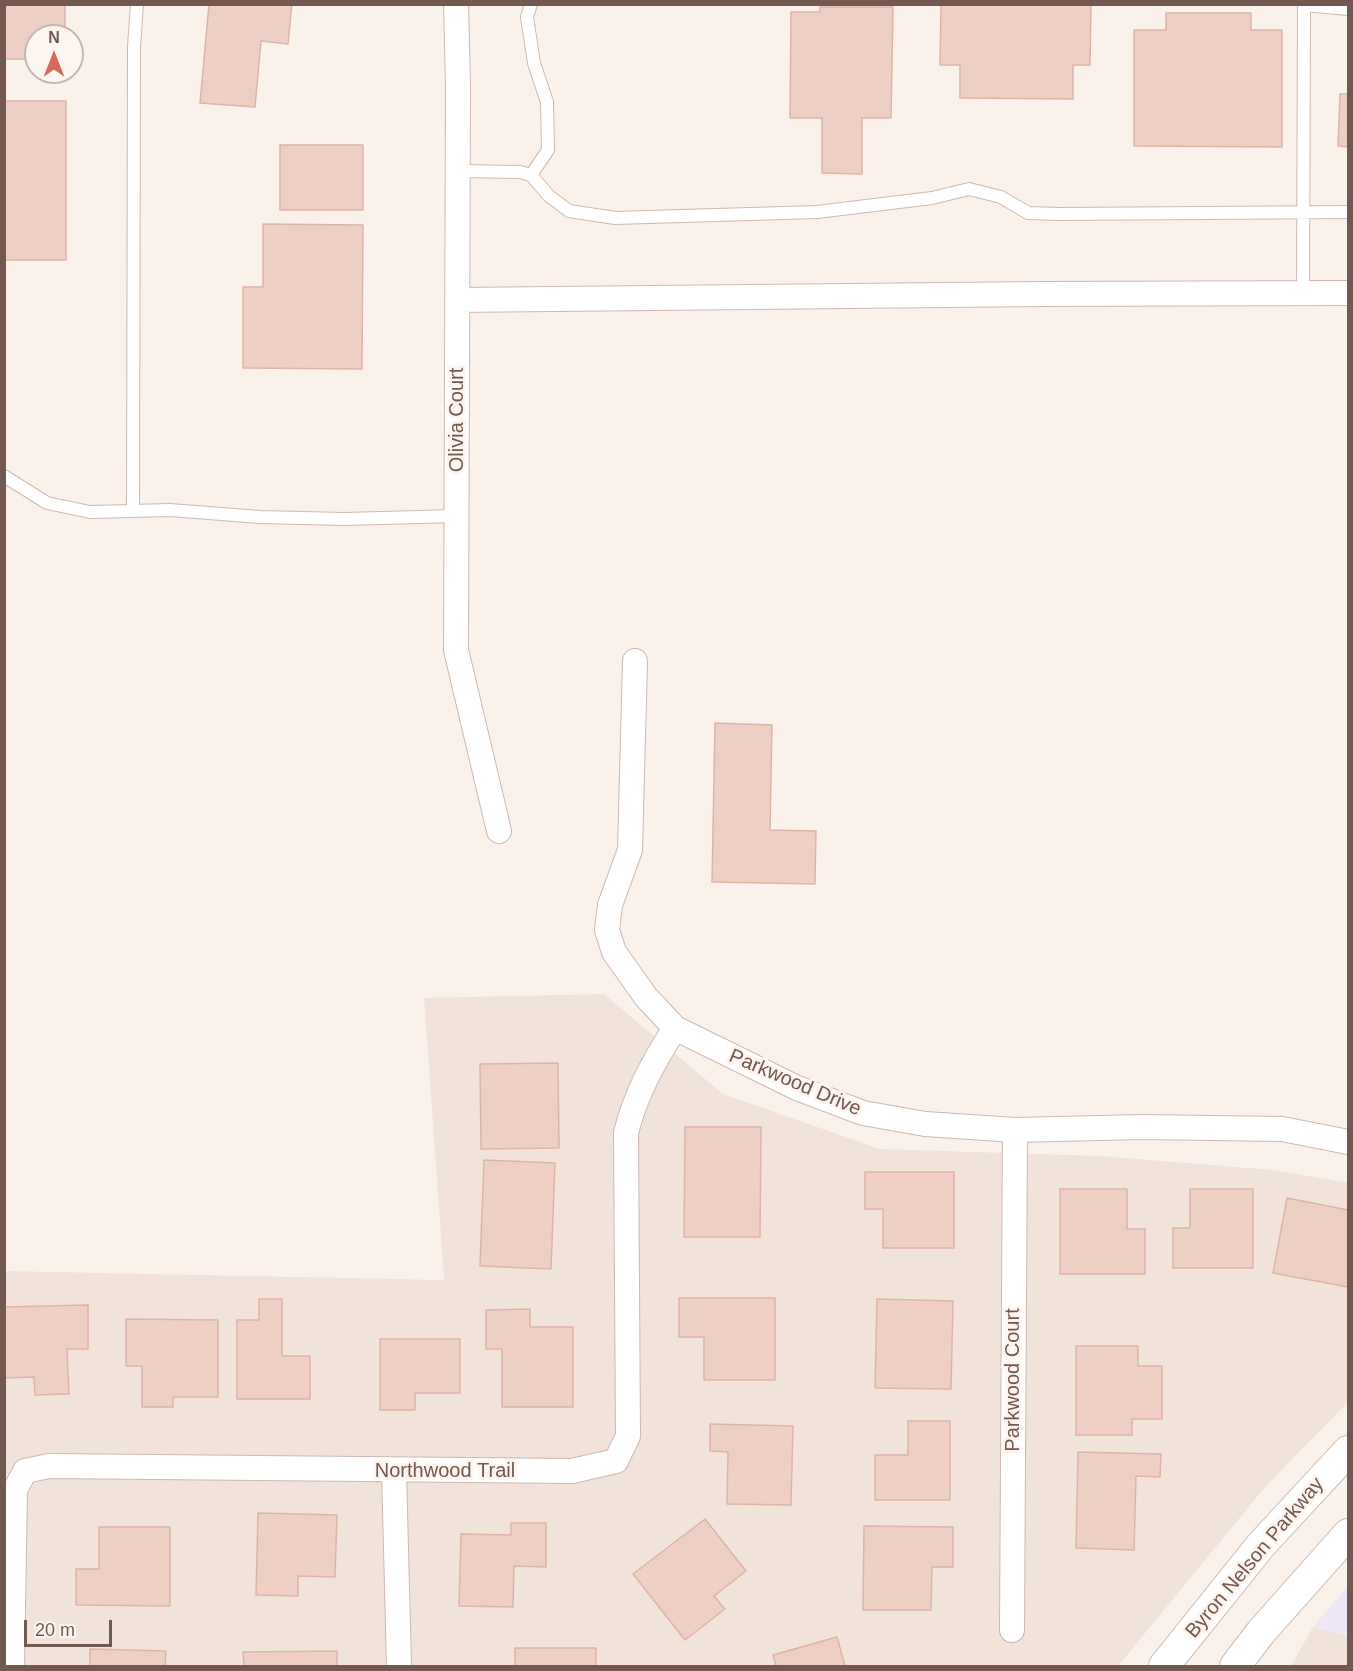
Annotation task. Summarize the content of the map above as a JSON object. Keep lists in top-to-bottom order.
{
  "streets": {
    "street": [
      "Olivia Court",
      "Parkwood Drive",
      "Parkwood Court",
      "Northwood Trail",
      "Byron Nelson Parkway"
    ]
  },
  "crossings": [
    ["Parkwood Drive", "Parkwood Court"],
    ["Parkwood Drive", "Northwood Trail"]
  ],
  "scale_bar": "20 m",
  "north": "top"
}
